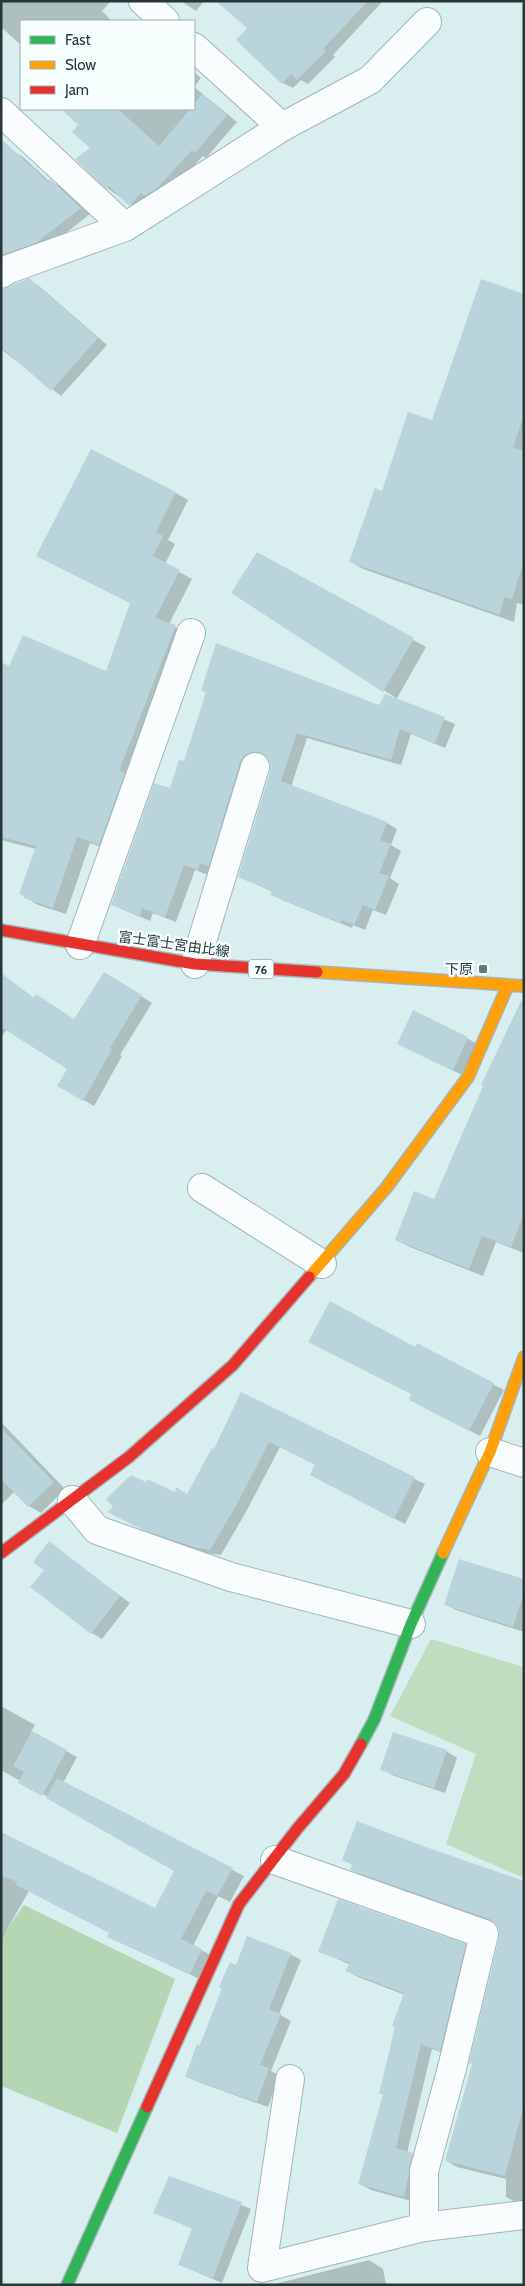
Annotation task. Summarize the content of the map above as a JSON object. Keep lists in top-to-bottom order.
{
  "streets": {
    "street": ["富士富士宮由比線", "76"]
  },
  "places": {
    "transit": ["下原"]
  },
  "legend": ["Fast", "Slow", "Jam"]
}
